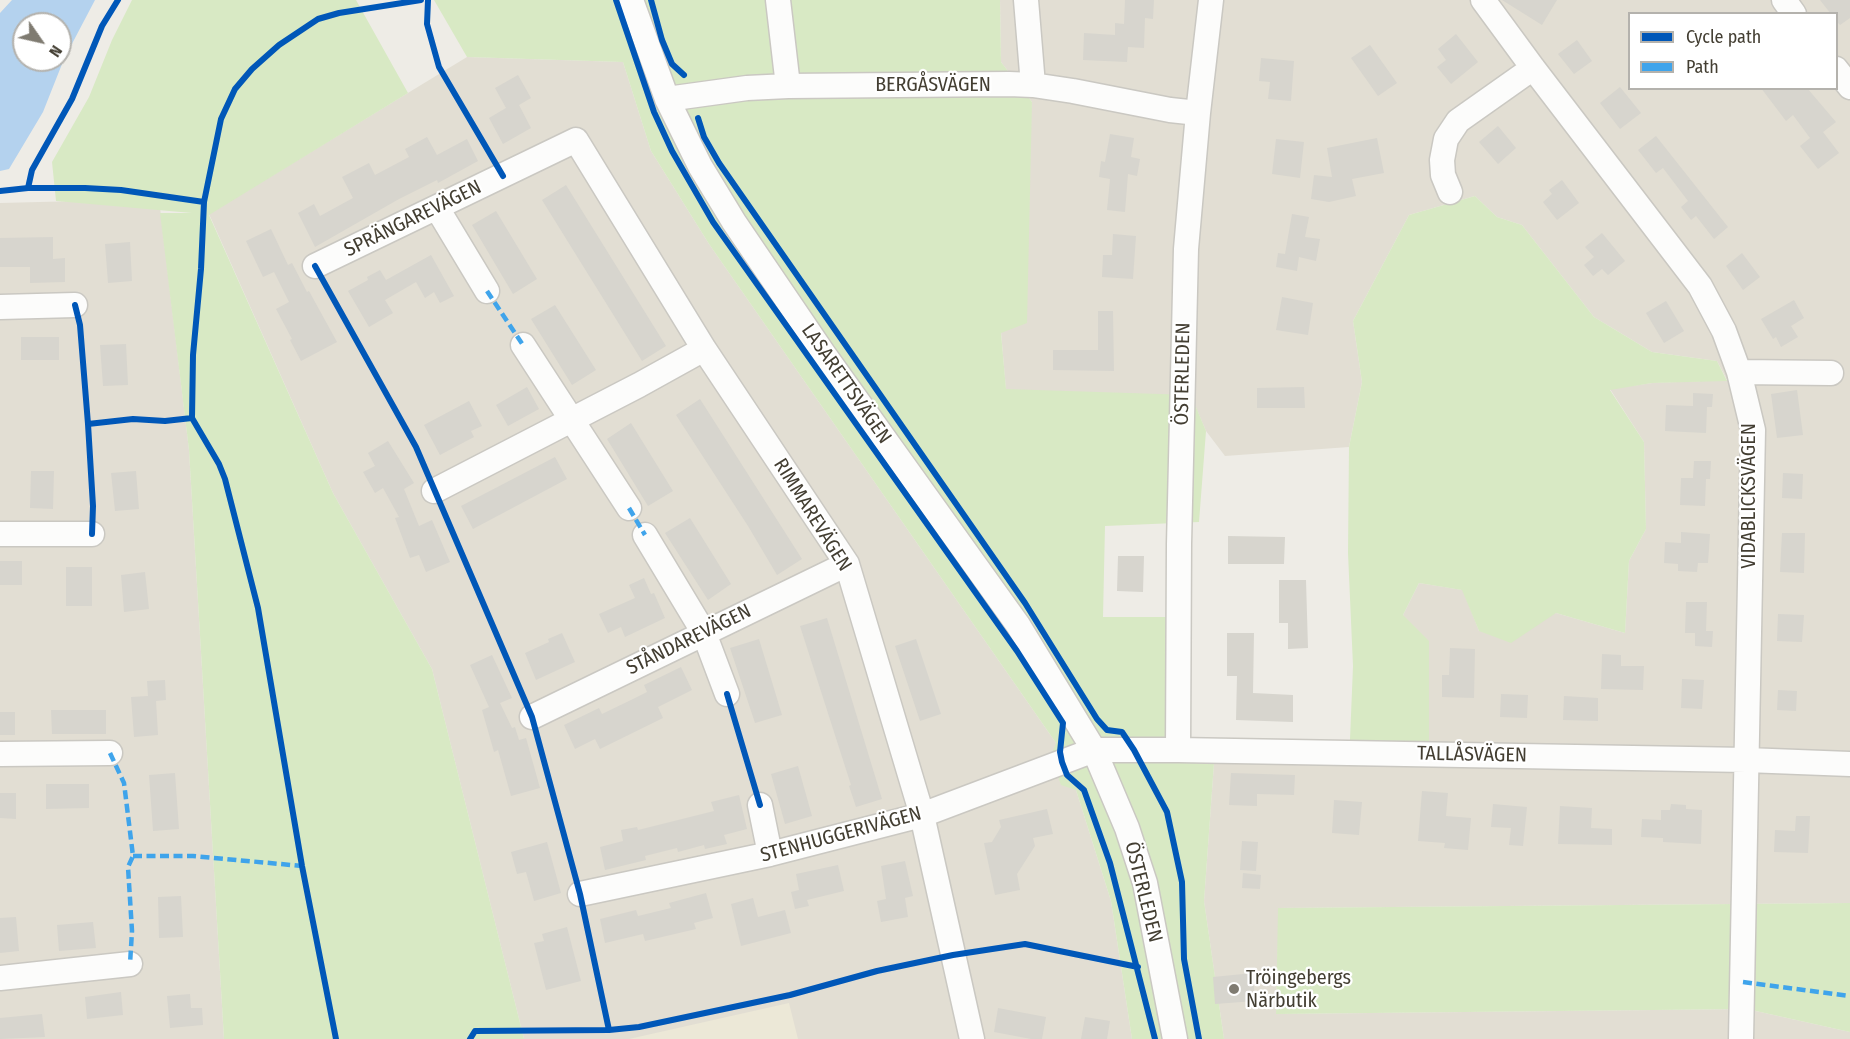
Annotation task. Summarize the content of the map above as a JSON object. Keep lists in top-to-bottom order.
{
  "streets": {
    "street": [
      "BERGÅSVÄGEN",
      "SPRÄNGAREVÄGEN",
      "ÖSTERLEDEN",
      "LASARETTSVÄGEN",
      "VIDABLICKSVÄGEN",
      "RIMMAREVÄGEN",
      "STÅNDAREVÄGEN",
      "TALLÅSVÄGEN",
      "STENHUGGERIVÄGEN"
    ]
  },
  "crossings": [
    ["BERGÅSVÄGEN", "ÖSTERLEDEN"],
    ["BERGÅSVÄGEN", "LASARETTSVÄGEN"],
    ["SPRÄNGAREVÄGEN", "RIMMAREVÄGEN"],
    ["ÖSTERLEDEN", "LASARETTSVÄGEN"],
    ["ÖSTERLEDEN", "TALLÅSVÄGEN"],
    ["ÖSTERLEDEN", "STENHUGGERIVÄGEN"],
    ["LASARETTSVÄGEN", "TALLÅSVÄGEN"],
    ["LASARETTSVÄGEN", "STENHUGGERIVÄGEN"],
    ["VIDABLICKSVÄGEN", "TALLÅSVÄGEN"],
    ["RIMMAREVÄGEN", "STÅNDAREVÄGEN"],
    ["RIMMAREVÄGEN", "STENHUGGERIVÄGEN"],
    ["TALLÅSVÄGEN", "STENHUGGERIVÄGEN"]
  ],
  "places": ["Tröingebergs Närbutik"],
  "legend": ["Cycle path", "Path"],
  "north": "bottom right"
}
